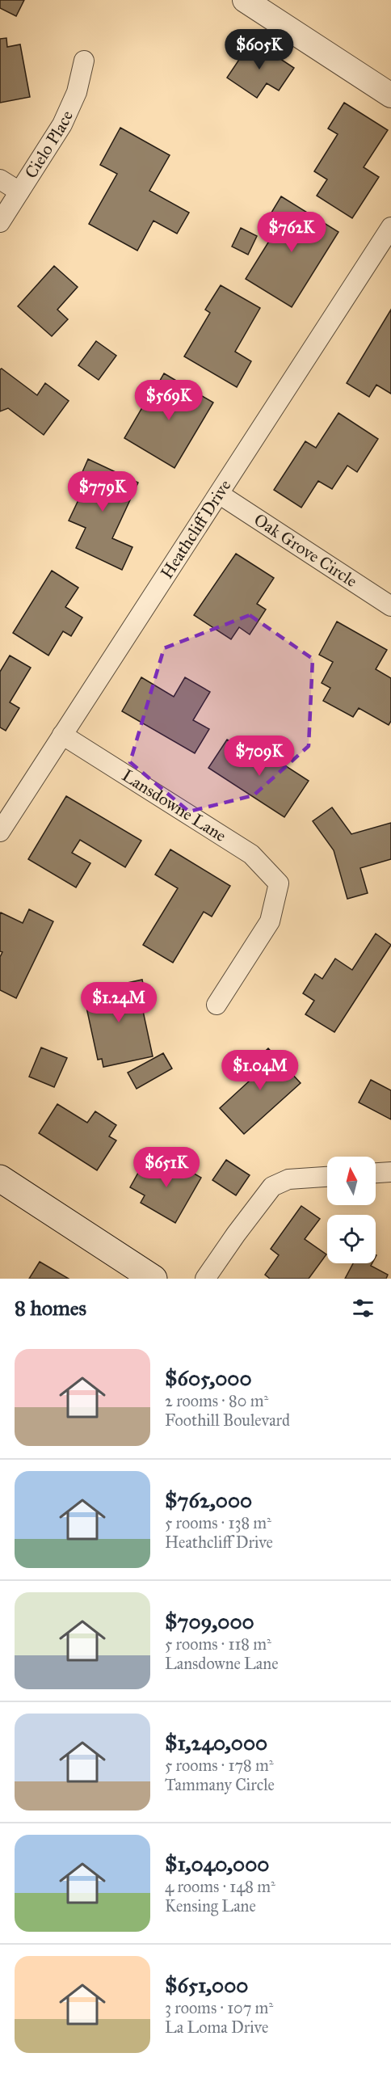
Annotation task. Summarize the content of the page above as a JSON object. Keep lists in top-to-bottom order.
{
  "streets": {
    "street": [
      "Cielo Place",
      "Heathcliff Drive",
      "Oak Grove Circle",
      "Lansdowne Lane"
    ]
  },
  "crossings": [
    ["Heathcliff Drive", "Oak Grove Circle"],
    ["Heathcliff Drive", "Lansdowne Lane"]
  ],
  "north": "top",
  "page": {
    "price": [
      "$605K",
      "$762K",
      "$569K",
      "$779K",
      "$709K",
      "$1.24M",
      "$1.04M",
      "$651K"
    ],
    "heading": "8 homes",
    "list": [
      {
        "name": "$605,000",
        "note": "2 rooms · 80 m² · Foothill Boulevard"
      },
      {
        "name": "$762,000",
        "note": "5 rooms · 138 m² · Heathcliff Drive"
      },
      {
        "name": "$709,000",
        "note": "5 rooms · 118 m² · Lansdowne Lane"
      },
      {
        "name": "$1,240,000",
        "note": "5 rooms · 178 m² · Tammany Circle"
      },
      {
        "name": "$1,040,000",
        "note": "4 rooms · 148 m² · Kensing Lane"
      },
      {
        "name": "$651,000",
        "note": "3 rooms · 107 m² · La Loma Drive"
      }
    ]
  }
}
